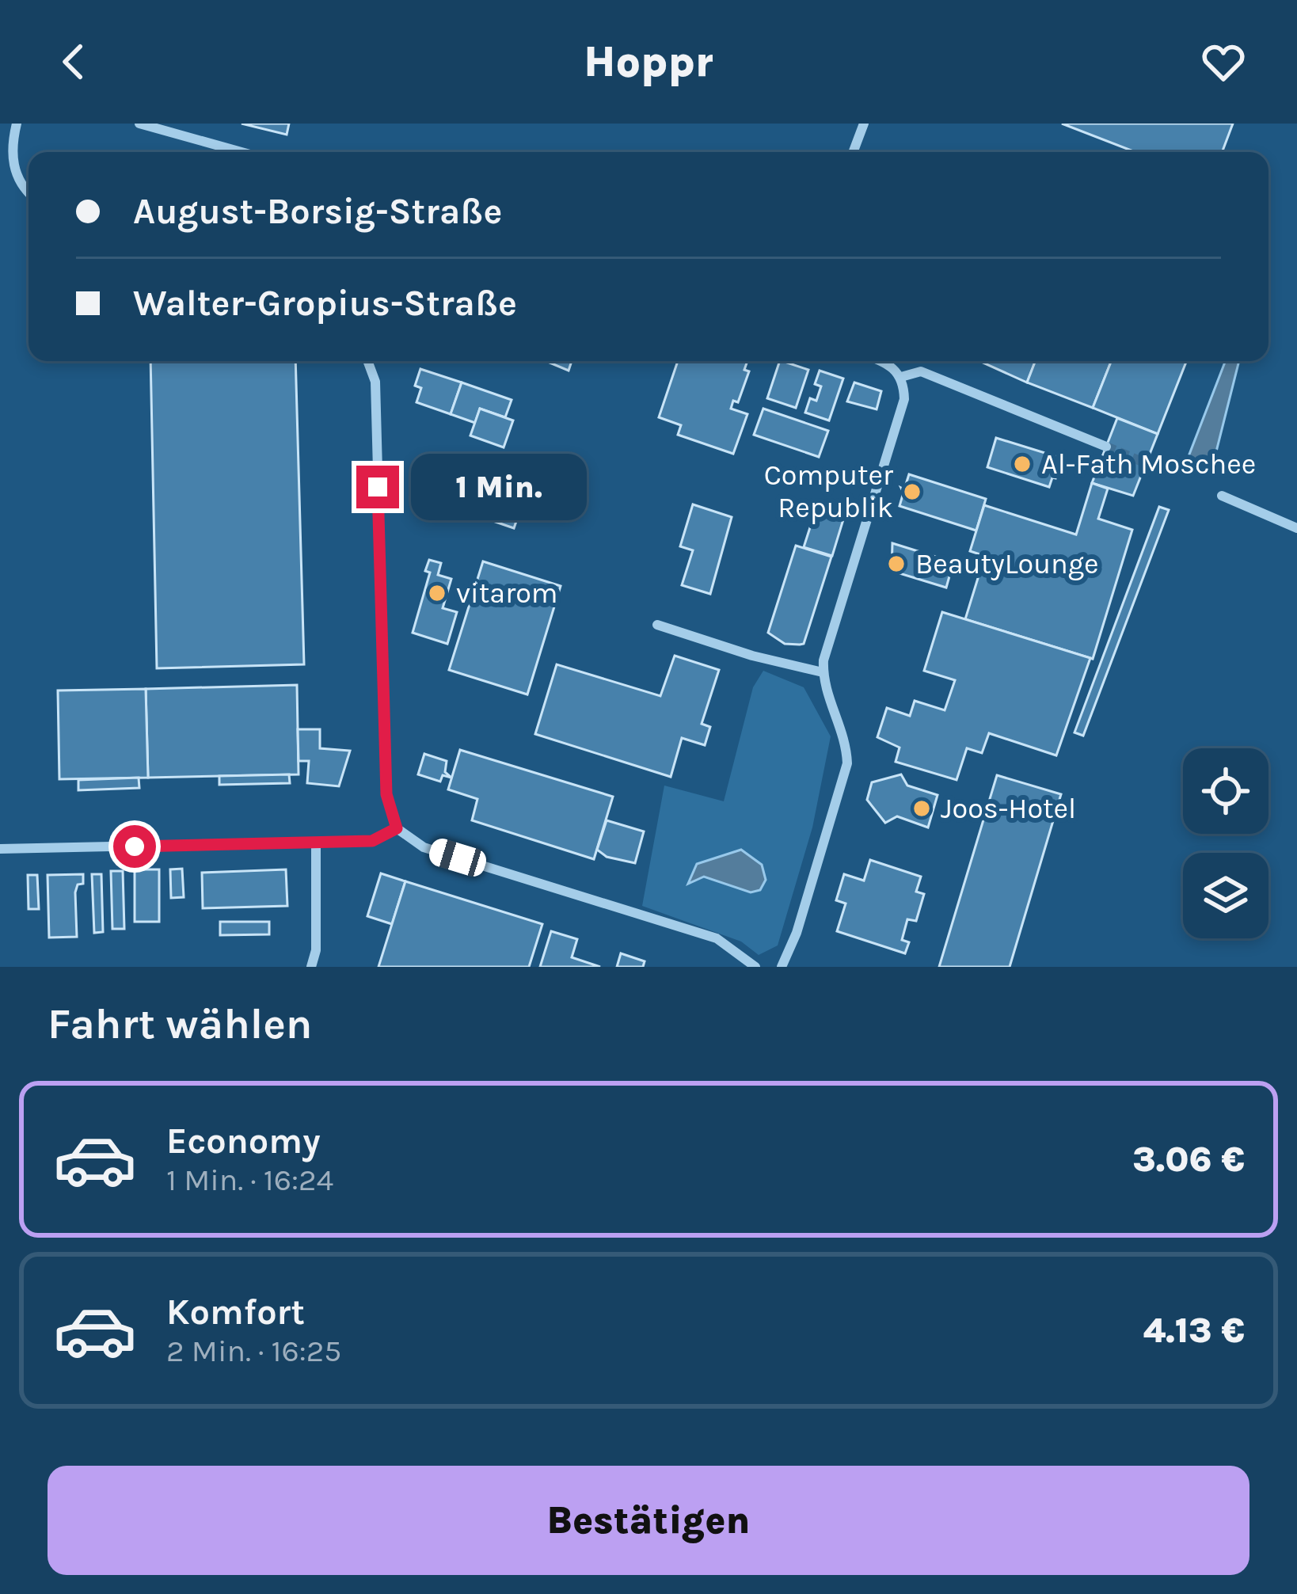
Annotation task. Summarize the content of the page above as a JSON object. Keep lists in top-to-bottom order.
{
  "places": [
    "Al-Fath Moschee",
    "Computer Republik",
    "BeautyLounge",
    "vitarom",
    "Joos-Hotel"
  ],
  "page": {
    "header": "Hoppr",
    "banner": ["August-Borsig-Straße", "Walter-Gropius-Straße"],
    "bubble": "1 Min.",
    "heading": "Fahrt wählen",
    "list": [
      {
        "name": "Economy",
        "note": "1 Min. · 16:24",
        "value": "3.06 €"
      },
      {
        "name": "Komfort",
        "note": "2 Min. · 16:25",
        "value": "4.13 €"
      }
    ],
    "buttons": "Bestätigen"
  }
}
